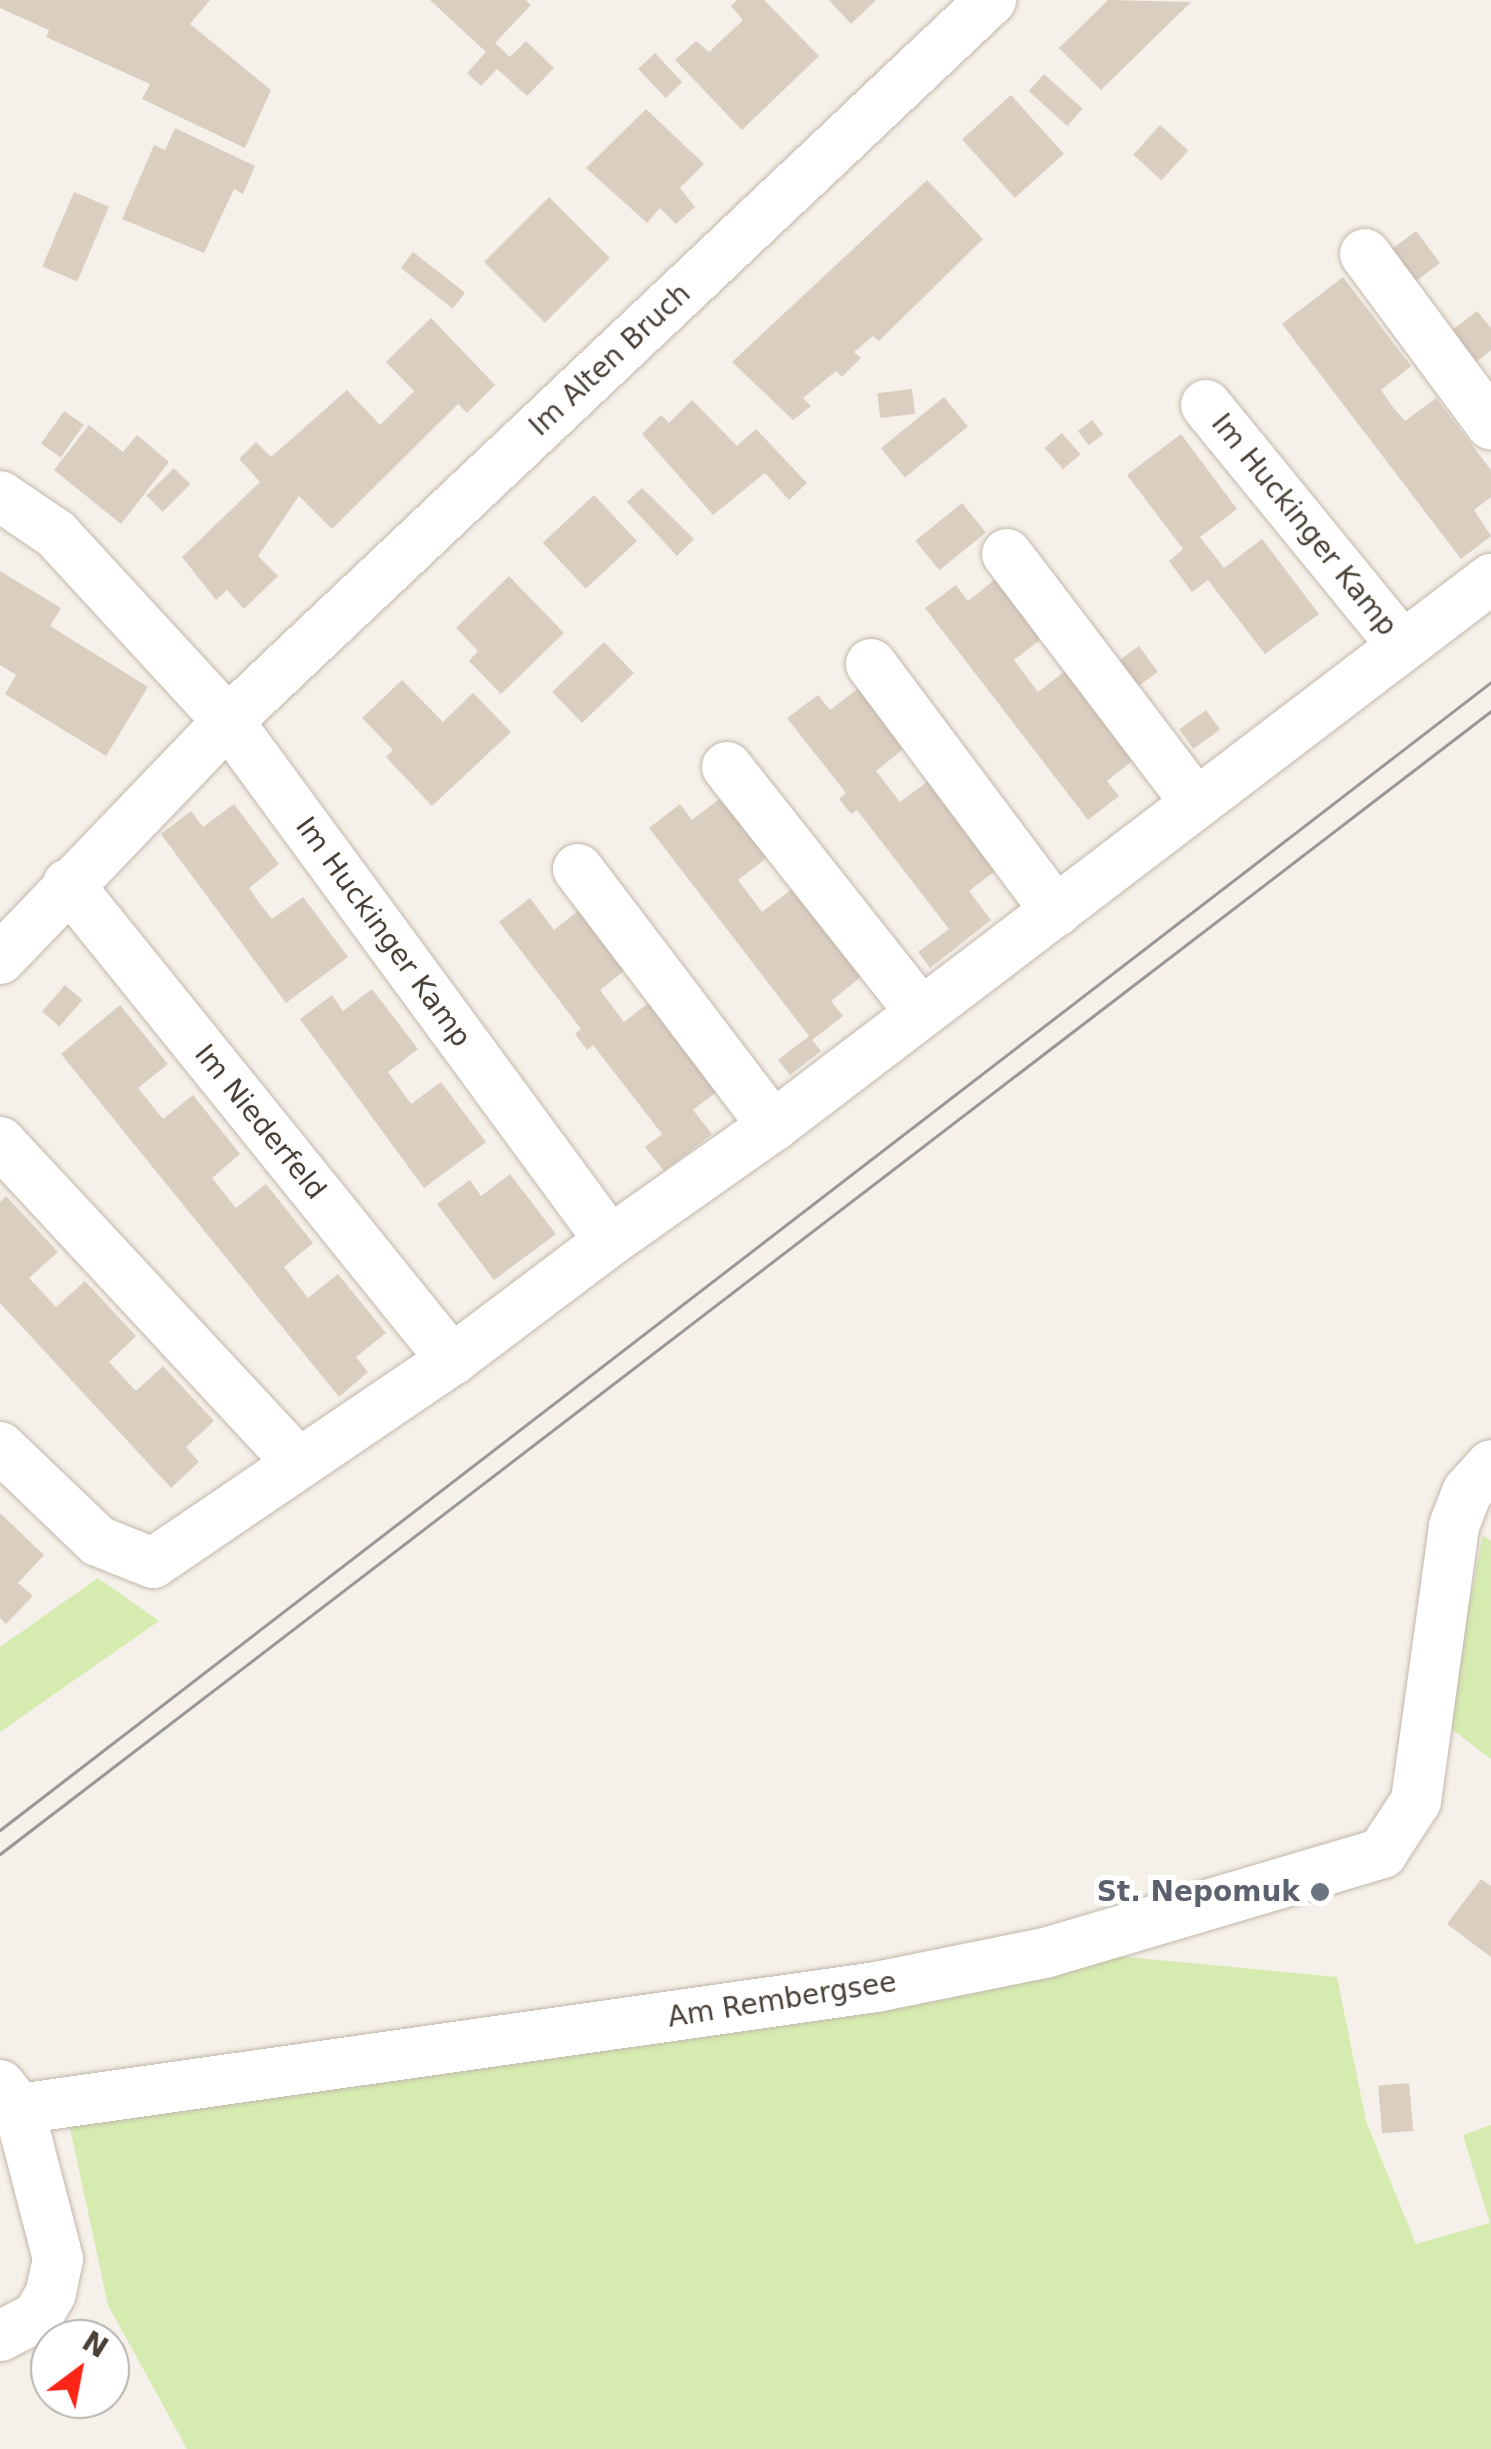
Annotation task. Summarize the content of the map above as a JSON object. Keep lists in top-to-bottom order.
{
  "streets": {
    "street": [
      "Im Alten Bruch",
      "Im Huckinger Kamp",
      "Im Niederfeld",
      "Am Rembergsee"
    ]
  },
  "crossings": [
    ["Im Alten Bruch", "Im Huckinger Kamp"]
  ],
  "places": ["St. Nepomuk"],
  "north": "top right"
}
